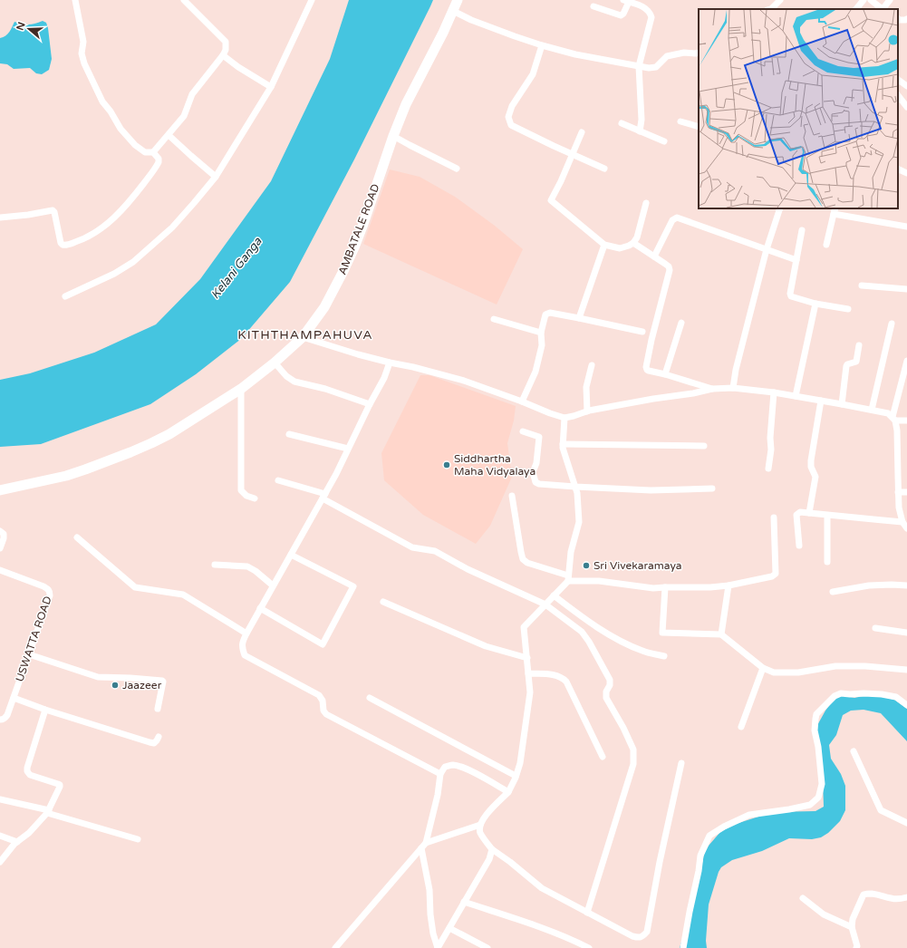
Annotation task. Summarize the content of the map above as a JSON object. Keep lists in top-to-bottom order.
{
  "streets": {
    "main road": ["AMBATALE ROAD"],
    "street": ["USWATTA ROAD"]
  },
  "districts": ["KITHTHAMPAHUVA"],
  "water": ["Kelani Ganga"],
  "places": ["Siddhartha Maha Vidyalaya", "Sri Vivekaramaya", "Jaazeer"],
  "north": "left"
}
